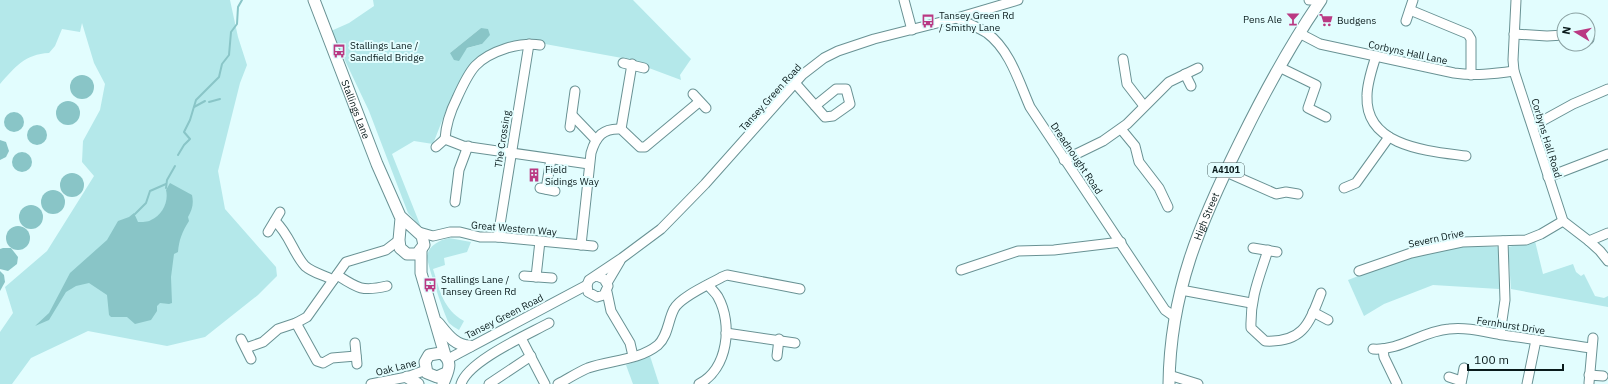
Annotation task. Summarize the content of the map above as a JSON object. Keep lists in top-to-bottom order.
{
  "streets": {
    "main road": ["Stallings Lane", "A4101", "High Street"],
    "street": [
      "Corbyns Hall Lane",
      "Tansey Green Road",
      "Corbyns Hall Road",
      "The Crossing",
      "Dreadnought Road",
      "Great Western Way",
      "Severn Drive",
      "Fernhurst Drive",
      "Oak Lane"
    ]
  },
  "crossings": [
    ["Corbyns Hall Lane", "Corbyns Hall Road"],
    ["Corbyns Hall Lane", "High Street"],
    ["Tansey Green Road", "Dreadnought Road"],
    ["Tansey Green Road", "Oak Lane"],
    ["Corbyns Hall Road", "Severn Drive"],
    ["The Crossing", "Great Western Way"],
    ["Dreadnought Road", "High Street"]
  ],
  "places": {
    "bar": ["Pens Ale"],
    "supermarket": ["Budgens"],
    "bus stop": ["Tansey Green Rd / Smithy Lane", "Stallings Lane / Sandfield Bridge", "Stallings Lane / Tansey Green Rd"],
    "building": ["Field Sidings Way"]
  },
  "scale_bar": "100 m",
  "north": "left"
}
